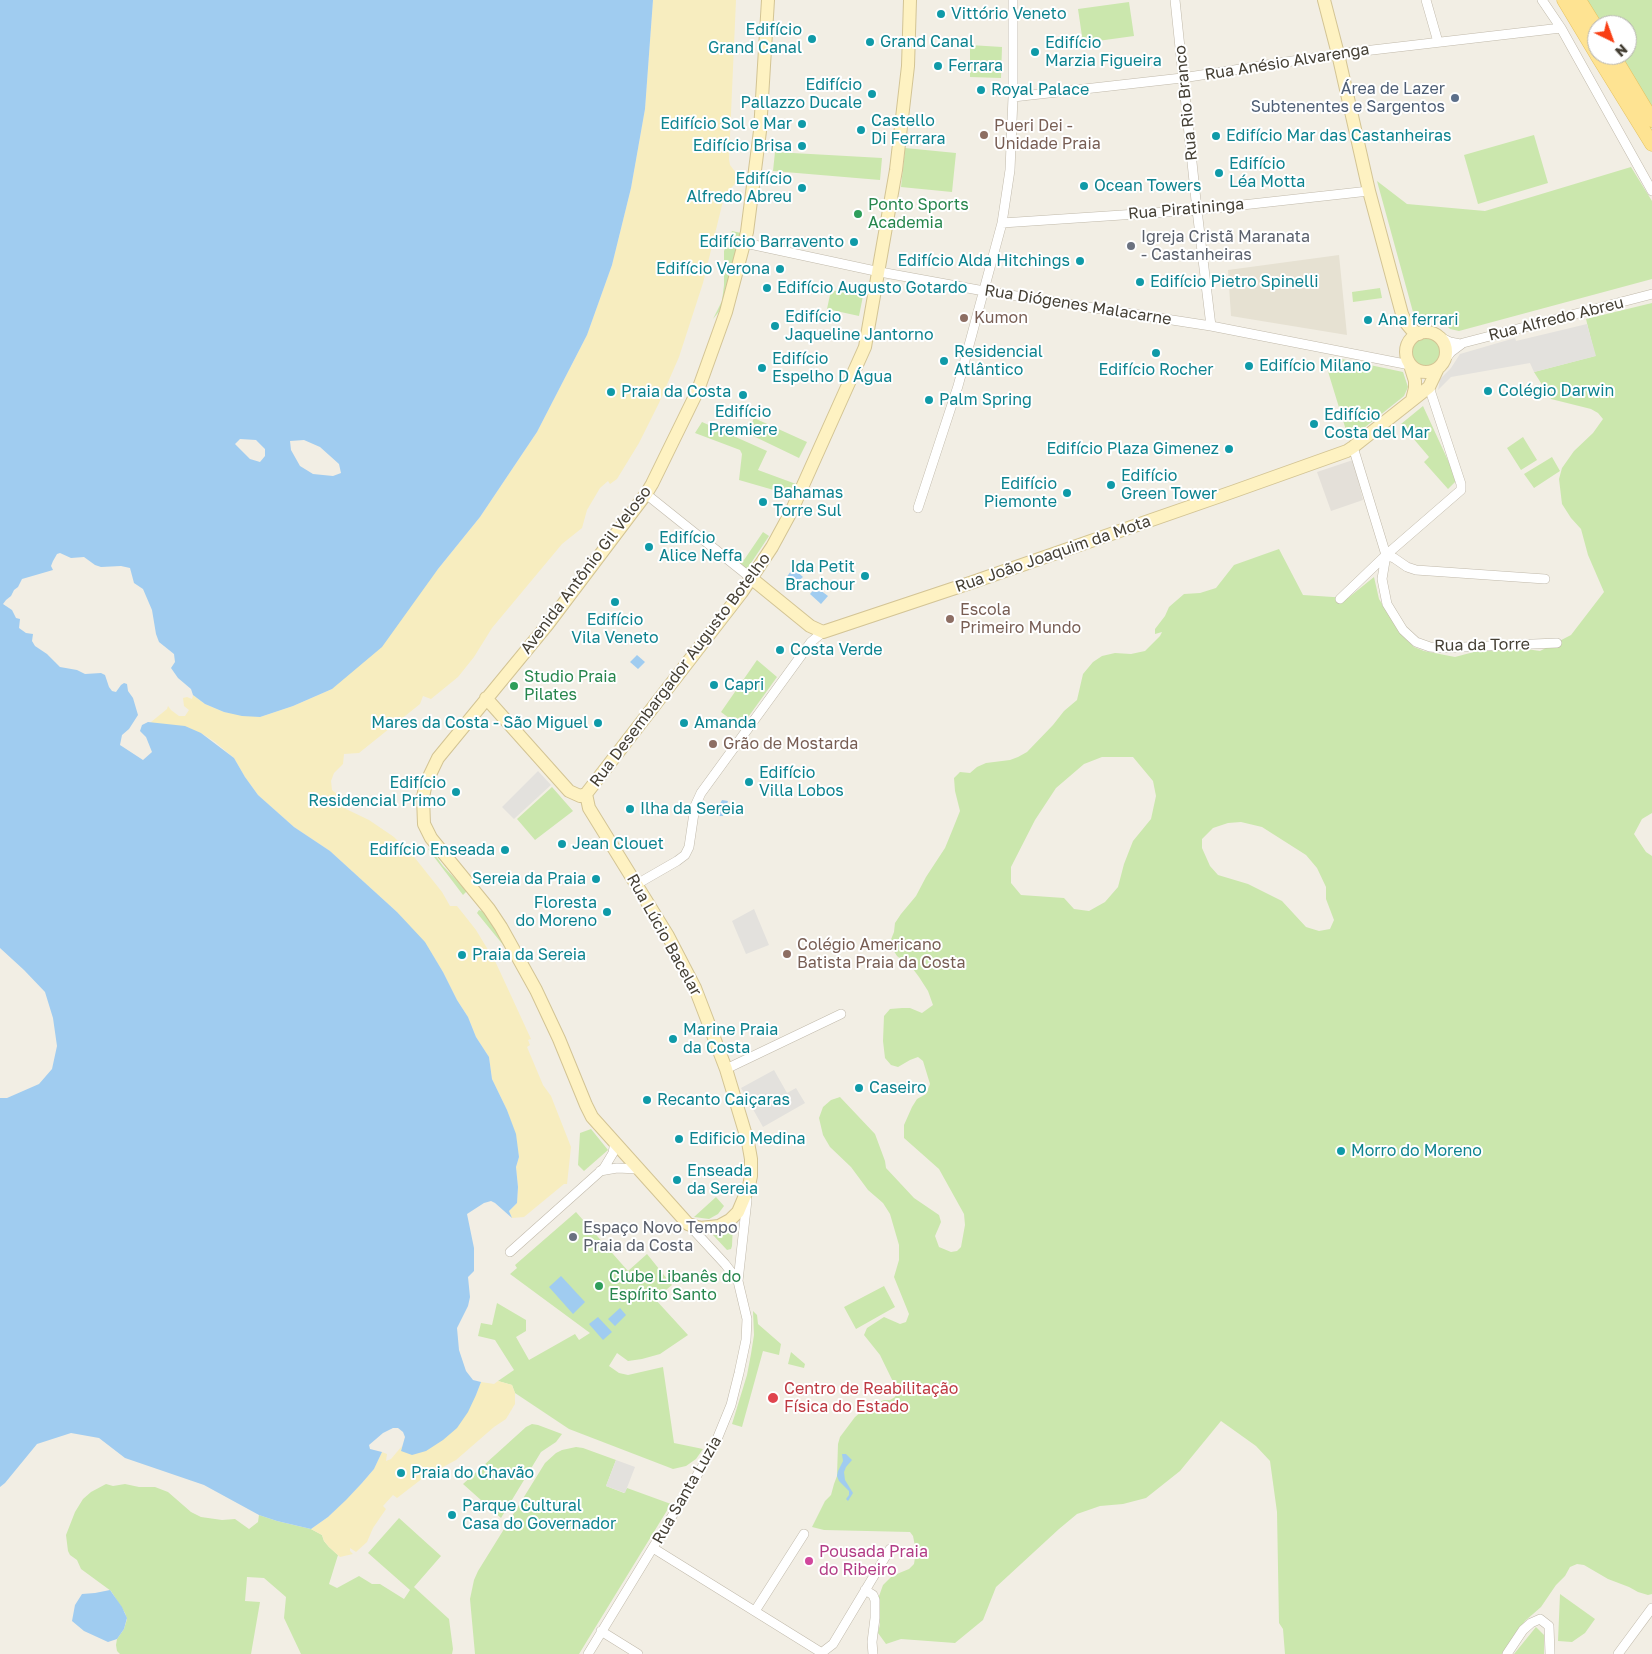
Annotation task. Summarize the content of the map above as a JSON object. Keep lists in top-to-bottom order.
{
  "streets": {
    "street": [
      "Rua Anésio Alvarenga",
      "Rua Rio Branco",
      "Rua Piratininga",
      "Rua Diógenes Malacarne",
      "Rua Alfredo Abreu",
      "Rua João Joaquim da Mota",
      "Avenida Antônio Gil Veloso",
      "Rua da Torre",
      "Rua Desembargador Augusto Botelho",
      "Rua Lúcio Bacelar",
      "Rua Santa Luzia"
    ]
  },
  "crossings": [
    ["Rua Anésio Alvarenga", "Rua Rio Branco"],
    ["Rua Rio Branco", "Rua Piratininga"],
    ["Rua Rio Branco", "Rua Diógenes Malacarne"],
    ["Rua Diógenes Malacarne", "Avenida Antônio Gil Veloso"],
    ["Rua Diógenes Malacarne", "Rua Desembargador Augusto Botelho"],
    ["Rua Desembargador Augusto Botelho", "Rua Lúcio Bacelar"],
    ["Rua Lúcio Bacelar", "Rua Santa Luzia"]
  ],
  "places": [
    "Vittório Veneto",
    "Edifício Grand Canal",
    "Grand Canal",
    "Edifício Marzia Figueira",
    "Ferrara",
    "Royal Palace",
    "Edifício Pallazzo Ducale",
    "Área de Lazer Subtenentes e Sargentos",
    "Edifício Sol e Mar",
    "Castello Di Ferrara",
    "Pueri Dei - Unidade Praia",
    "Edifício Mar das Castanheiras",
    "Edifício Brisa",
    "Edifício Léa Motta",
    "Ocean Towers",
    "Edifício Alfredo Abreu",
    "Ponto Sports Academia",
    "Edifício Barravento",
    "Igreja Cristã Maranata - Castanheiras",
    "Edifício Alda Hitchings",
    "Edifício Verona",
    "Edifício Pietro Spinelli",
    "Edifício Augusto Gotardo",
    "Kumon",
    "Ana ferrari",
    "Edifício Jaqueline Jantorno",
    "Edifício Rocher",
    "Residencial Atlântico",
    "Edifício Milano",
    "Edifício Espelho D Água",
    "Colégio Darwin",
    "Praia da Costa",
    "Edifício Premiere",
    "Palm Spring",
    "Edifício Costa del Mar",
    "Edifício Plaza Gimenez",
    "Edifício Green Tower",
    "Edifício Piemonte",
    "Bahamas Torre Sul",
    "Edifício Alice Neffa",
    "Ida Petit Brachour",
    "Edifício Vila Veneto",
    "Escola Primeiro Mundo",
    "Costa Verde",
    "Capri",
    "Studio Praia Pilates",
    "Mares da Costa - São Miguel",
    "Amanda",
    "Grão de Mostarda",
    "Edifício Villa Lobos",
    "Edifício Residencial Primo",
    "Ilha da Sereia",
    "Jean Clouet",
    "Edifício Enseada",
    "Sereia da Praia",
    "Floresta do Moreno",
    "Colégio Americano Batista Praia da Costa",
    "Praia da Sereia",
    "Marine Praia da Costa",
    "Caseiro",
    "Recanto Caiçaras",
    "Edificio Medina",
    "Morro do Moreno",
    "Enseada da Sereia",
    "Espaço Novo Tempo Praia da Costa",
    "Clube Libanês do Espírito Santo",
    "Centro de Reabilitação Física do Estado",
    "Praia do Chavão",
    "Parque Cultural Casa do Governador",
    "Pousada Praia do Ribeiro"
  ],
  "north": "bottom right"
}
